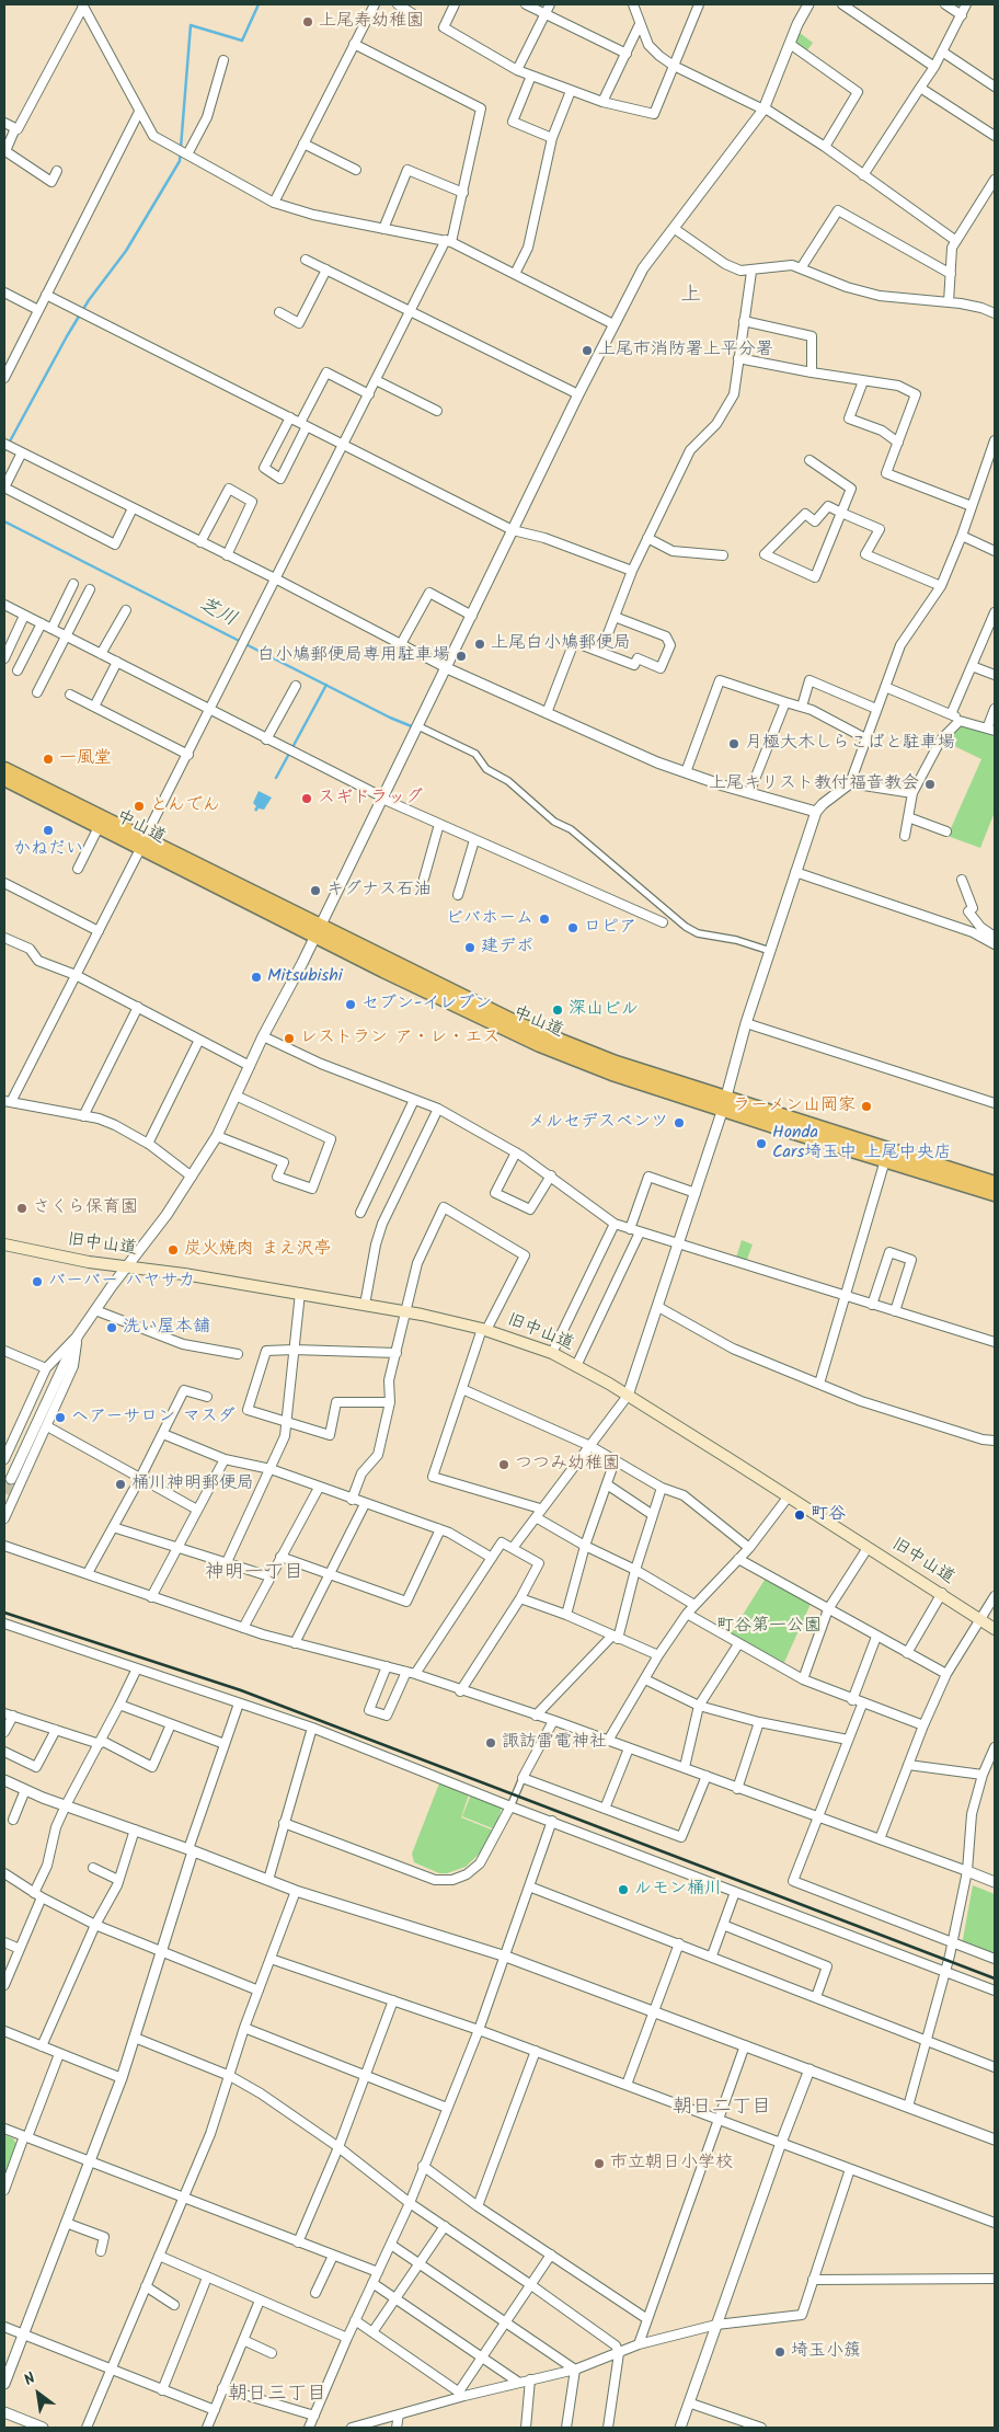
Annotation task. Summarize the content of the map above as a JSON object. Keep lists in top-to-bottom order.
{
  "streets": {
    "highway": ["中山道"],
    "main road": ["旧中山道"]
  },
  "districts": [
    "上",
    "神明一丁目",
    "朝日二丁目",
    "朝日三丁目"
  ],
  "water": ["芝川"],
  "parks": ["町谷第一公園"],
  "places": [
    "上尾寿幼稚園",
    "上尾市消防署上平分署",
    "上尾白小鳩郵便局",
    "白小鳩郵便局専用駐車場",
    "月極大木しらこばと駐車場",
    "一風堂",
    "上尾キリスト教付福音教会",
    "スギドラッグ",
    "とんでん",
    "かねだい",
    "キグナス石油",
    "ビバホーム",
    "ロピア",
    "建デポ",
    "Mitsubishi",
    "セブン-イレブン",
    "深山ビル",
    "レストラン ア・レ・エス",
    "ラーメン山岡家",
    "メルセデスベンツ",
    "Honda Cars埼玉中 上尾中央店",
    "さくら保育園",
    "炭火焼肉 まえ沢亭",
    "バーバー ハヤサカ",
    "洗い屋本舗",
    "ヘアーサロン マスダ",
    "つつみ幼稚園",
    "桶川神明郵便局",
    "町谷",
    "諏訪雷電神社",
    "ルモン桶川",
    "市立朝日小学校",
    "埼玉小籏"
  ],
  "north": "top left"
}
